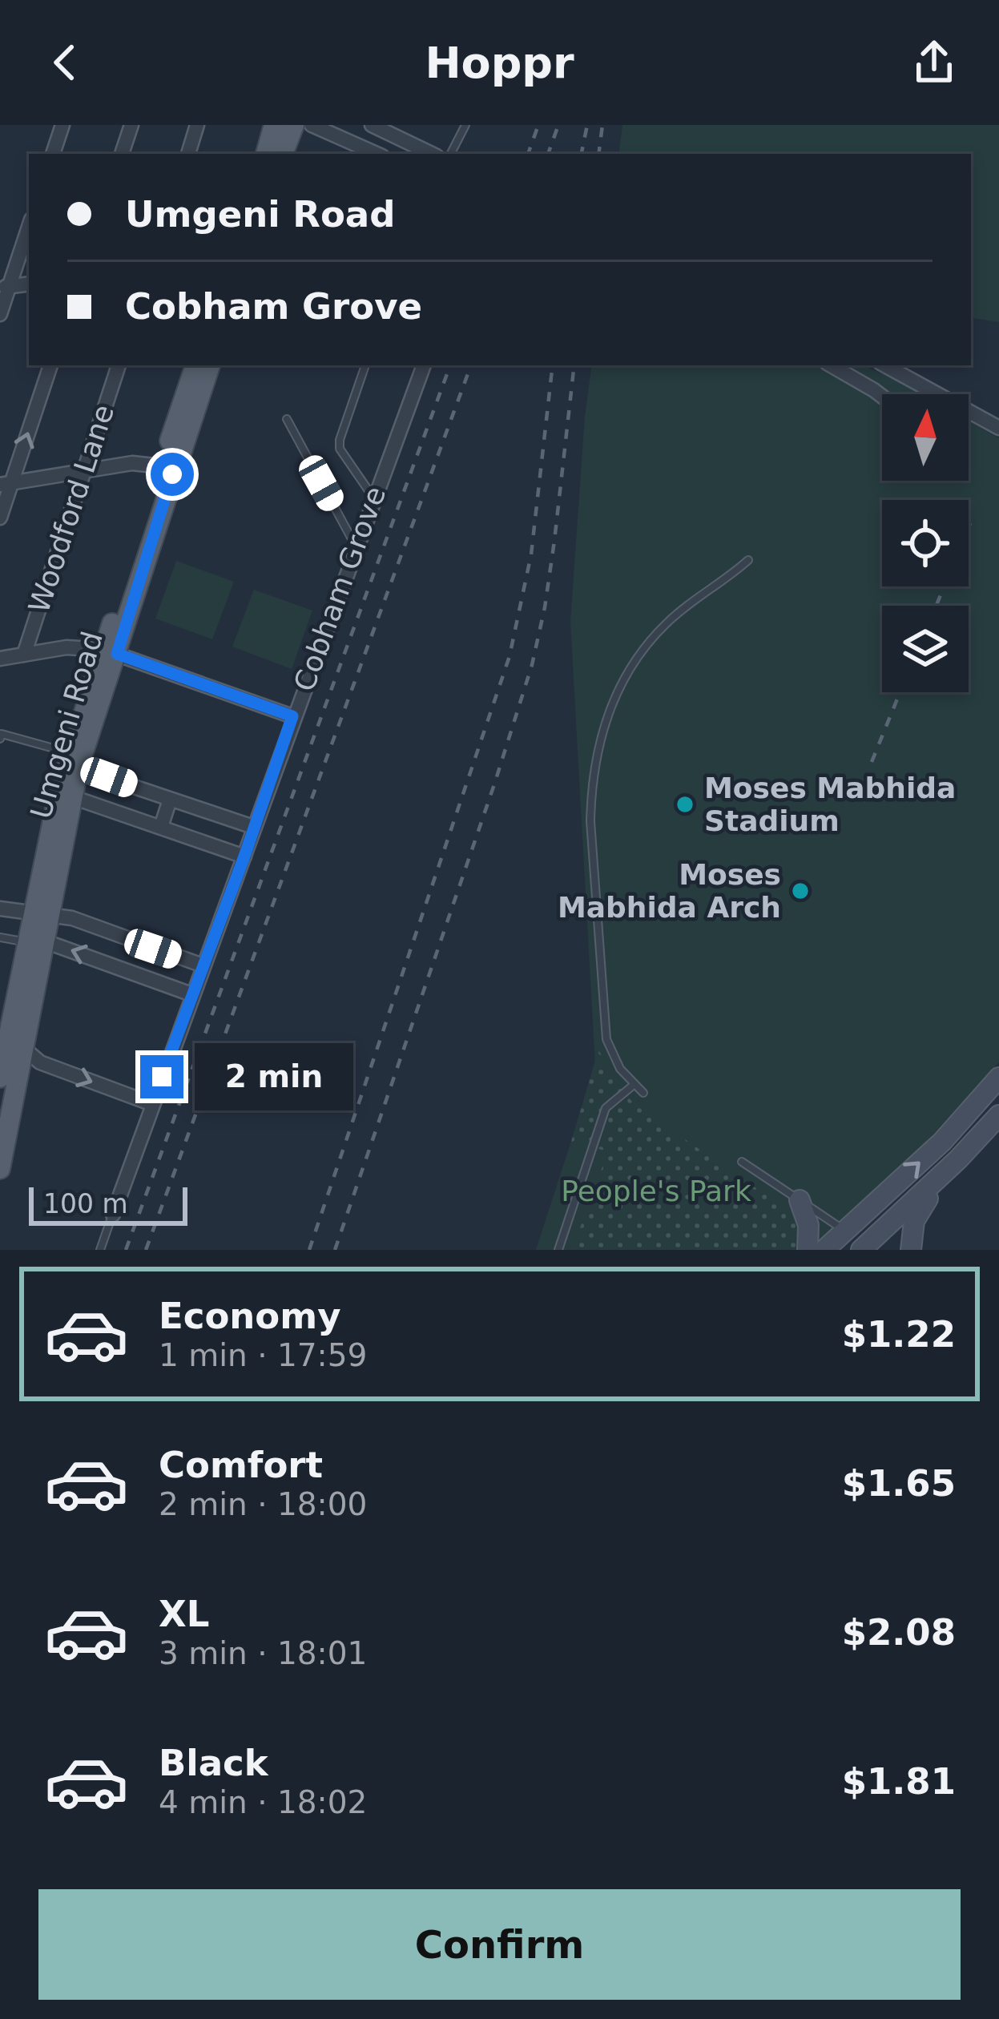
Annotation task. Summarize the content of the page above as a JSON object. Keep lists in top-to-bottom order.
{
  "streets": {
    "main road": ["Umgeni Road"],
    "street": ["Woodford Lane", "Cobham Grove"]
  },
  "parks": ["People's Park"],
  "places": ["Moses Mabhida Stadium", "Moses Mabhida Arch"],
  "scale_bar": "100 m",
  "north": "top",
  "page": {
    "header": "Hoppr",
    "banner": ["Umgeni Road", "Cobham Grove"],
    "bubble": "2 min",
    "scale": "100 m",
    "list": [
      {
        "name": "Economy",
        "note": "1 min · 17:59",
        "value": "$1.22"
      },
      {
        "name": "Comfort",
        "note": "2 min · 18:00",
        "value": "$1.65"
      },
      {
        "name": "XL",
        "note": "3 min · 18:01",
        "value": "$2.08"
      },
      {
        "name": "Black",
        "note": "4 min · 18:02",
        "value": "$1.81"
      }
    ],
    "buttons": "Confirm"
  }
}
